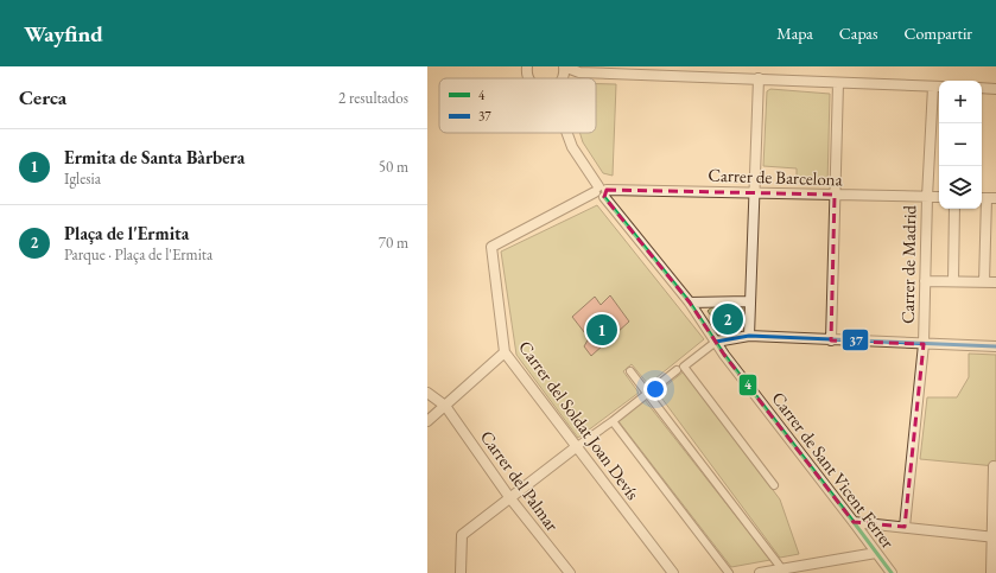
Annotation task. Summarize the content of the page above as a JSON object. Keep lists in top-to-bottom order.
{
  "streets": {
    "street": [
      "Carrer de Barcelona",
      "Carrer de Madrid",
      "Carrer del Soldat Joan Devís",
      "Carrer de Sant Vicent Ferrer",
      "Carrer del Palmar"
    ]
  },
  "crossings": [
    ["Carrer de Barcelona", "Carrer de Madrid"],
    ["Carrer de Barcelona", "Carrer del Soldat Joan Devís"],
    ["Carrer de Barcelona", "Carrer de Sant Vicent Ferrer"],
    ["Carrer del Soldat Joan Devís", "Carrer de Sant Vicent Ferrer"]
  ],
  "lines": ["transit line 4", "transit line 37"],
  "legend": ["4", "37"],
  "page": {
    "header": "Wayfind",
    "nav": ["Mapa", "Capas", "Compartir"],
    "heading": ["Cerca", "2 resultados"],
    "map_buttons": ["+", "−"],
    "list": [
      {
        "mark": "1",
        "name": "Ermita de Santa Bàrbera",
        "note": "Iglesia",
        "value": "50 m"
      },
      {
        "mark": "2",
        "name": "Plaça de l'Ermita",
        "note": "Parque · Plaça de l'Ermita",
        "value": "70 m"
      }
    ],
    "pins": ["2", "1"]
  }
}
